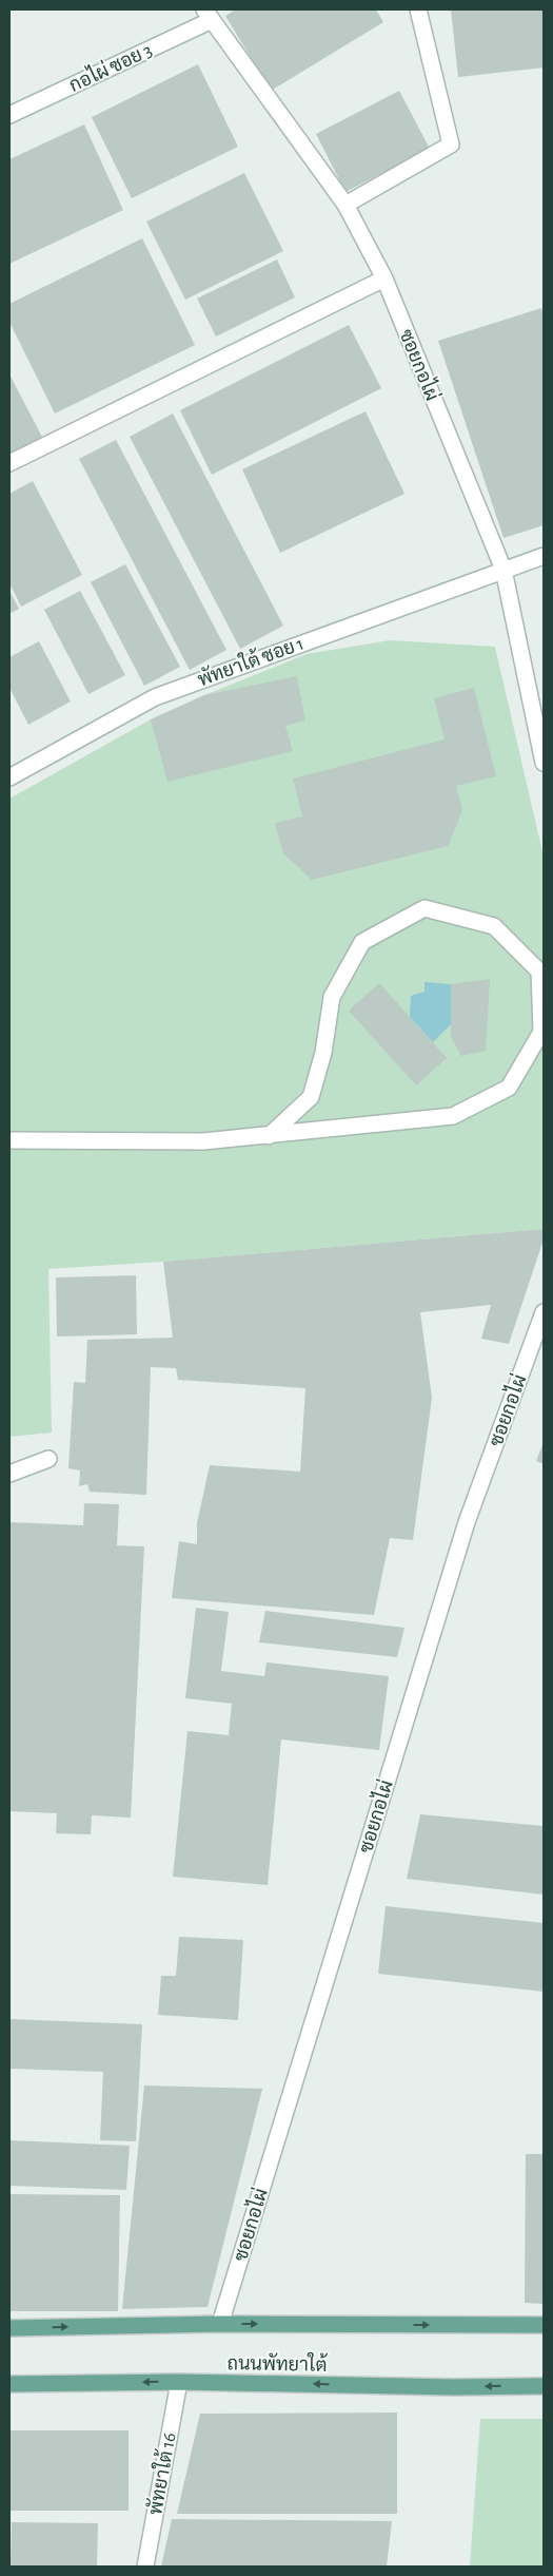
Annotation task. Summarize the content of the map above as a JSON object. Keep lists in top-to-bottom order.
{
  "streets": {
    "main road": ["ถนนพัทยาใต้"],
    "street": [
      "กอไผ่ ซอย 3",
      "ซอยกอไผ่",
      "พัทยาใต้ ซอย 1",
      "พัทยาใต้ 16"
    ]
  },
  "crossings": [
    ["กอไผ่ ซอย 3", "ซอยกอไผ่"],
    ["ซอยกอไผ่", "พัทยาใต้ ซอย 1"],
    ["ซอยกอไผ่", "ถนนพัทยาใต้"],
    ["ถนนพัทยาใต้", "พัทยาใต้ 16"]
  ]
}
